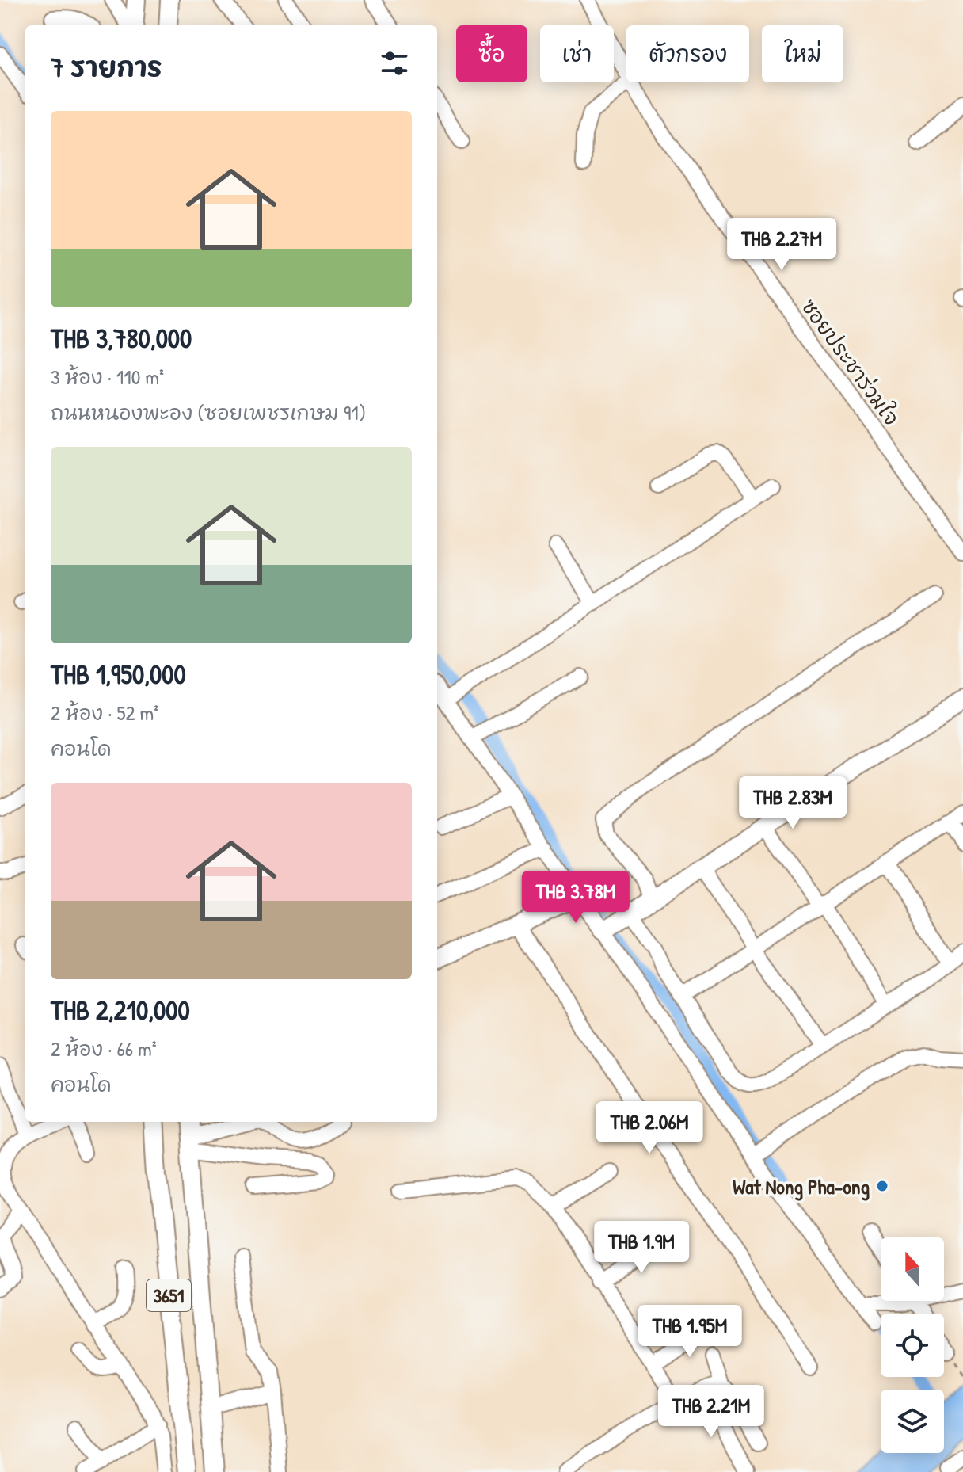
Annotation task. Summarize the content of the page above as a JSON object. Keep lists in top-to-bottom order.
{
  "streets": {
    "main road": ["3651"],
    "street": ["ซอยประชาร่วมใจ"]
  },
  "places": ["Wat Nong Pha-ong"],
  "north": "top",
  "page": {
    "chip": [
      "ซื้อ",
      "เช่า",
      "ตัวกรอง",
      "ใหม่"
    ],
    "heading": "7 รายการ",
    "list": [
      {
        "name": "THB 3,780,000",
        "note": "3 ห้อง · 110 m² · ถนนหนองพะอง (ซอยเพชรเกษม 91)"
      },
      {
        "name": "THB 1,950,000",
        "note": "2 ห้อง · 52 m² · คอนโด"
      },
      {
        "name": "THB 2,210,000",
        "note": "2 ห้อง · 66 m² · คอนโด"
      }
    ],
    "price": [
      "THB 2.27M",
      "THB 2.83M",
      "THB 3.78M",
      "THB 2.06M",
      "THB 1.9M",
      "THB 1.95M",
      "THB 2.21M"
    ]
  }
}
